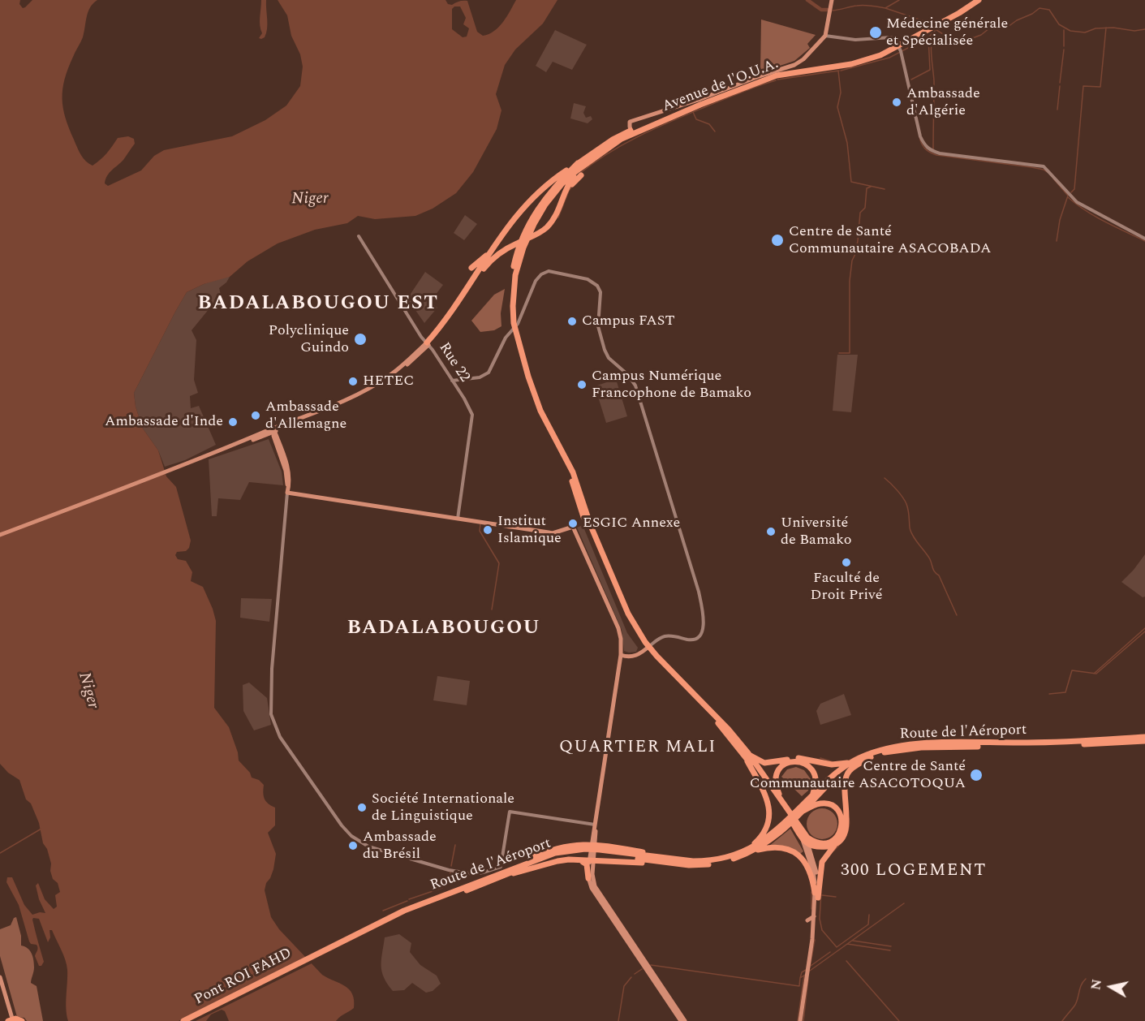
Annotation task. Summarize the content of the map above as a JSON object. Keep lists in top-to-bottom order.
{
  "streets": {
    "highway": ["Avenue de l'O.U.A.", "Route de l'Aéroport", "Pont ROI FAHD"],
    "street": ["Rue 22"]
  },
  "crossings": [
    ["Route de l'Aéroport", "Pont ROI FAHD"]
  ],
  "districts": [
    "BADALABOUGOU EST",
    "BADALABOUGOU",
    "QUARTIER MALI",
    "300 LOGEMENT"
  ],
  "water": ["Niger"],
  "places": [
    "Médecine générale et Spécialisée",
    "Ambassade d'Algérie",
    "Centre de Santé Communautaire ASACOBADA",
    "Campus FAST",
    "Polyclinique Guindo",
    "HETEC",
    "Campus Numérique Francophone de Bamako",
    "Ambassade d'Allemagne",
    "Ambassade d'Inde",
    "ESGIC Annexe",
    "Institut Islamique",
    "Université de Bamako",
    "Faculté de Droit Privé",
    "Centre de Santé Communautaire ASACOTOQUA",
    "Société Internationale de Linguistique",
    "Ambassade du Brésil"
  ],
  "north": "left"
}
